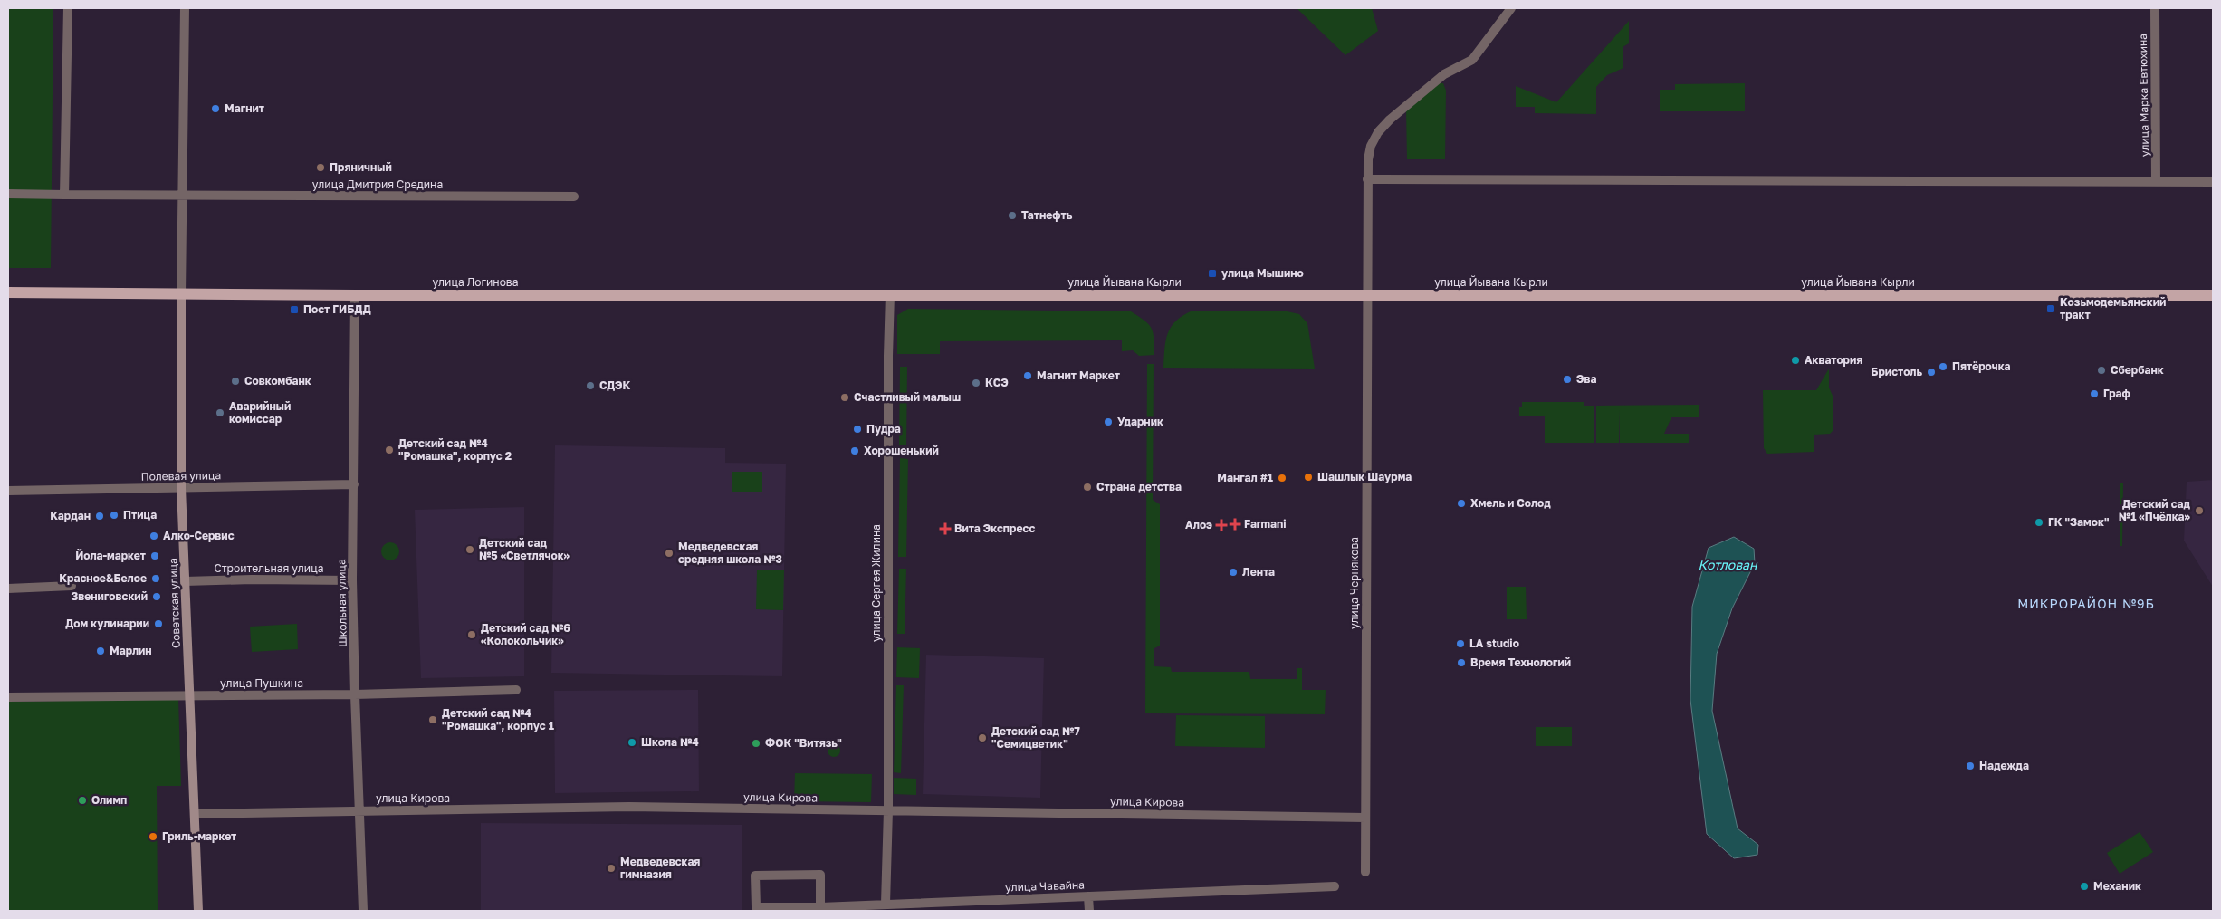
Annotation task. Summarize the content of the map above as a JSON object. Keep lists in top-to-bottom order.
{
  "streets": {
    "main road": ["улица Логинова", "улица Йывана Кырли", "Советская улица"],
    "street": [
      "улица Марка Евтюхина",
      "улица Дмитрия Средина",
      "Полевая улица",
      "Строительная улица",
      "улица Сергея Жилина",
      "улица Чернякова",
      "Школьная улица",
      "улица Пушкина",
      "улица Кирова",
      "улица Чавайна"
    ]
  },
  "crossings": [
    ["улица Логинова", "улица Йывана Кырли"],
    ["улица Логинова", "Советская улица"],
    ["улица Логинова", "Школьная улица"],
    ["улица Йывана Кырли", "улица Сергея Жилина"],
    ["улица Йывана Кырли", "улица Чернякова"],
    ["Полевая улица", "Советская улица"],
    ["Полевая улица", "Школьная улица"],
    ["Строительная улица", "Советская улица"],
    ["Строительная улица", "Школьная улица"],
    ["улица Сергея Жилина", "улица Кирова"],
    ["улица Сергея Жилина", "улица Чавайна"],
    ["улица Чернякова", "улица Кирова"],
    ["Советская улица", "улица Пушкина"],
    ["Советская улица", "улица Кирова"],
    ["Школьная улица", "улица Пушкина"],
    ["Школьная улица", "улица Кирова"]
  ],
  "districts": ["МИКРОРАЙОН №9Б"],
  "water": ["Котлован"],
  "places": {
    "other": [
      "Магнит",
      "Пряничный",
      "Татнефть",
      "Акватория",
      "Пятёрочка",
      "Сбербанк",
      "Бристоль",
      "Магнит Маркет",
      "Эва",
      "Совкомбанк",
      "КСЭ",
      "СДЭК",
      "Граф",
      "Счастливый малыш",
      "Аварийный комиссар",
      "Ударник",
      "Пудра",
      "Детский сад №4 \"Ромашка\", корпус 2",
      "Хорошенький",
      "Шашлык Шаурма",
      "Мангал #1",
      "Страна детства",
      "Хмель и Солод",
      "Детский сад №1 «Пчёлка»",
      "Птица",
      "Кардан",
      "ГК \"Замок\"",
      "Алко-Сервис",
      "Детский сад №5 «Светлячок»",
      "Медведевская средняя школа №3",
      "Йола-маркет",
      "Лента",
      "Красное&Белое",
      "Звениговский",
      "Дом кулинарии",
      "Детский сад №6 «Колокольчик»",
      "LА studio",
      "Марлин",
      "Время Технологий",
      "Детский сад №4 \"Ромашка\", корпус 1",
      "Детский сад №7 \"Семицветик\"",
      "Школа №4",
      "ФОК \"Витязь\"",
      "Надежда",
      "Олимп",
      "Гриль-маркет",
      "Медведевская гимназия",
      "Механик"
    ],
    "transit": ["улица Мышино", "Козьмодемьянский тракт", "Пост ГИБДД"],
    "health": ["Farmani", "Алоэ", "Вита Экспресс"]
  }
}
